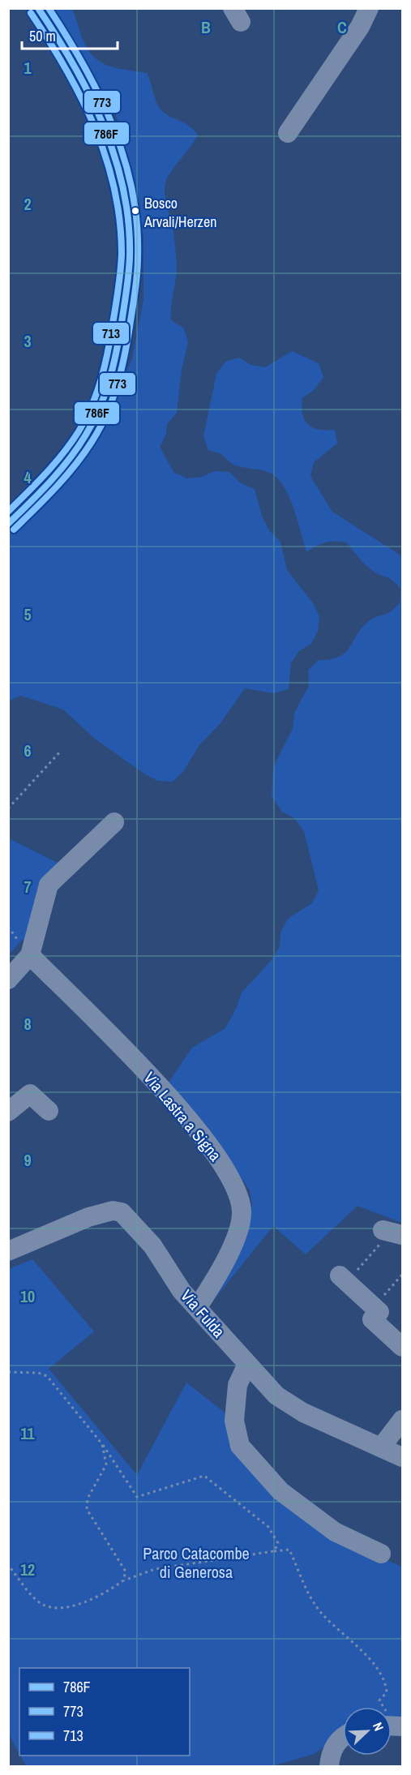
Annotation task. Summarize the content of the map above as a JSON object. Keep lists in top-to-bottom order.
{
  "streets": {
    "street": ["Via Lastra a Signa", "Via Fulda"]
  },
  "crossings": [
    ["Via Lastra a Signa", "Via Fulda"]
  ],
  "parks": ["Parco Catacombe di Generosa"],
  "places": ["Bosco Arvali/Herzen"],
  "lines": ["transit line 786F", "transit line 773", "transit line 713"],
  "legend": ["786F", "773", "713"],
  "scale_bar": "50 m",
  "north": "top right",
  "grid": {
    "columns": ["B", "C"],
    "rows": [
      "1",
      "2",
      "3",
      "4",
      "5",
      "6",
      "7",
      "8",
      "9",
      "10",
      "11",
      "12"
    ]
  }
}
